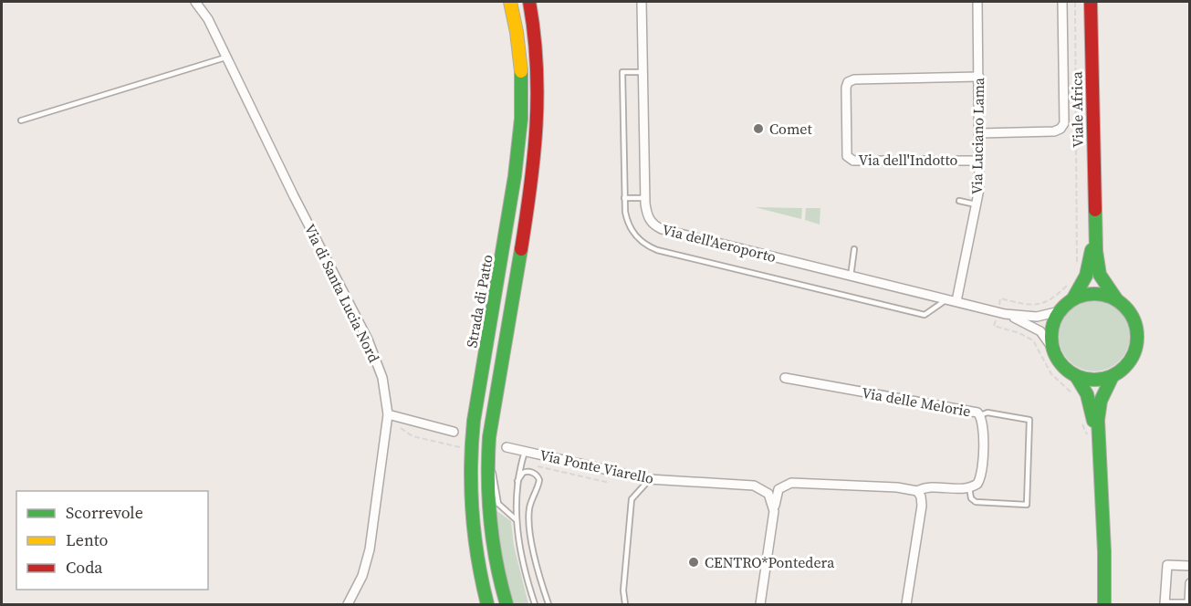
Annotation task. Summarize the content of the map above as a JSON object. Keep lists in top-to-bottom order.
{
  "streets": {
    "main road": ["Viale Africa", "Strada di Patto"],
    "street": [
      "Via Luciano Lama",
      "Via dell'Indotto",
      "Via dell'Aeroporto",
      "Via di Santa Lucia Nord",
      "Via delle Melorie",
      "Via Ponte Viarello"
    ]
  },
  "crossings": [
    ["Viale Africa", "Via dell'Aeroporto"],
    ["Via Luciano Lama", "Via dell'Indotto"],
    ["Via Luciano Lama", "Via dell'Aeroporto"]
  ],
  "places": ["Comet", "CENTRO*Pontedera"],
  "legend": ["Scorrevole", "Lento", "Coda"]
}
